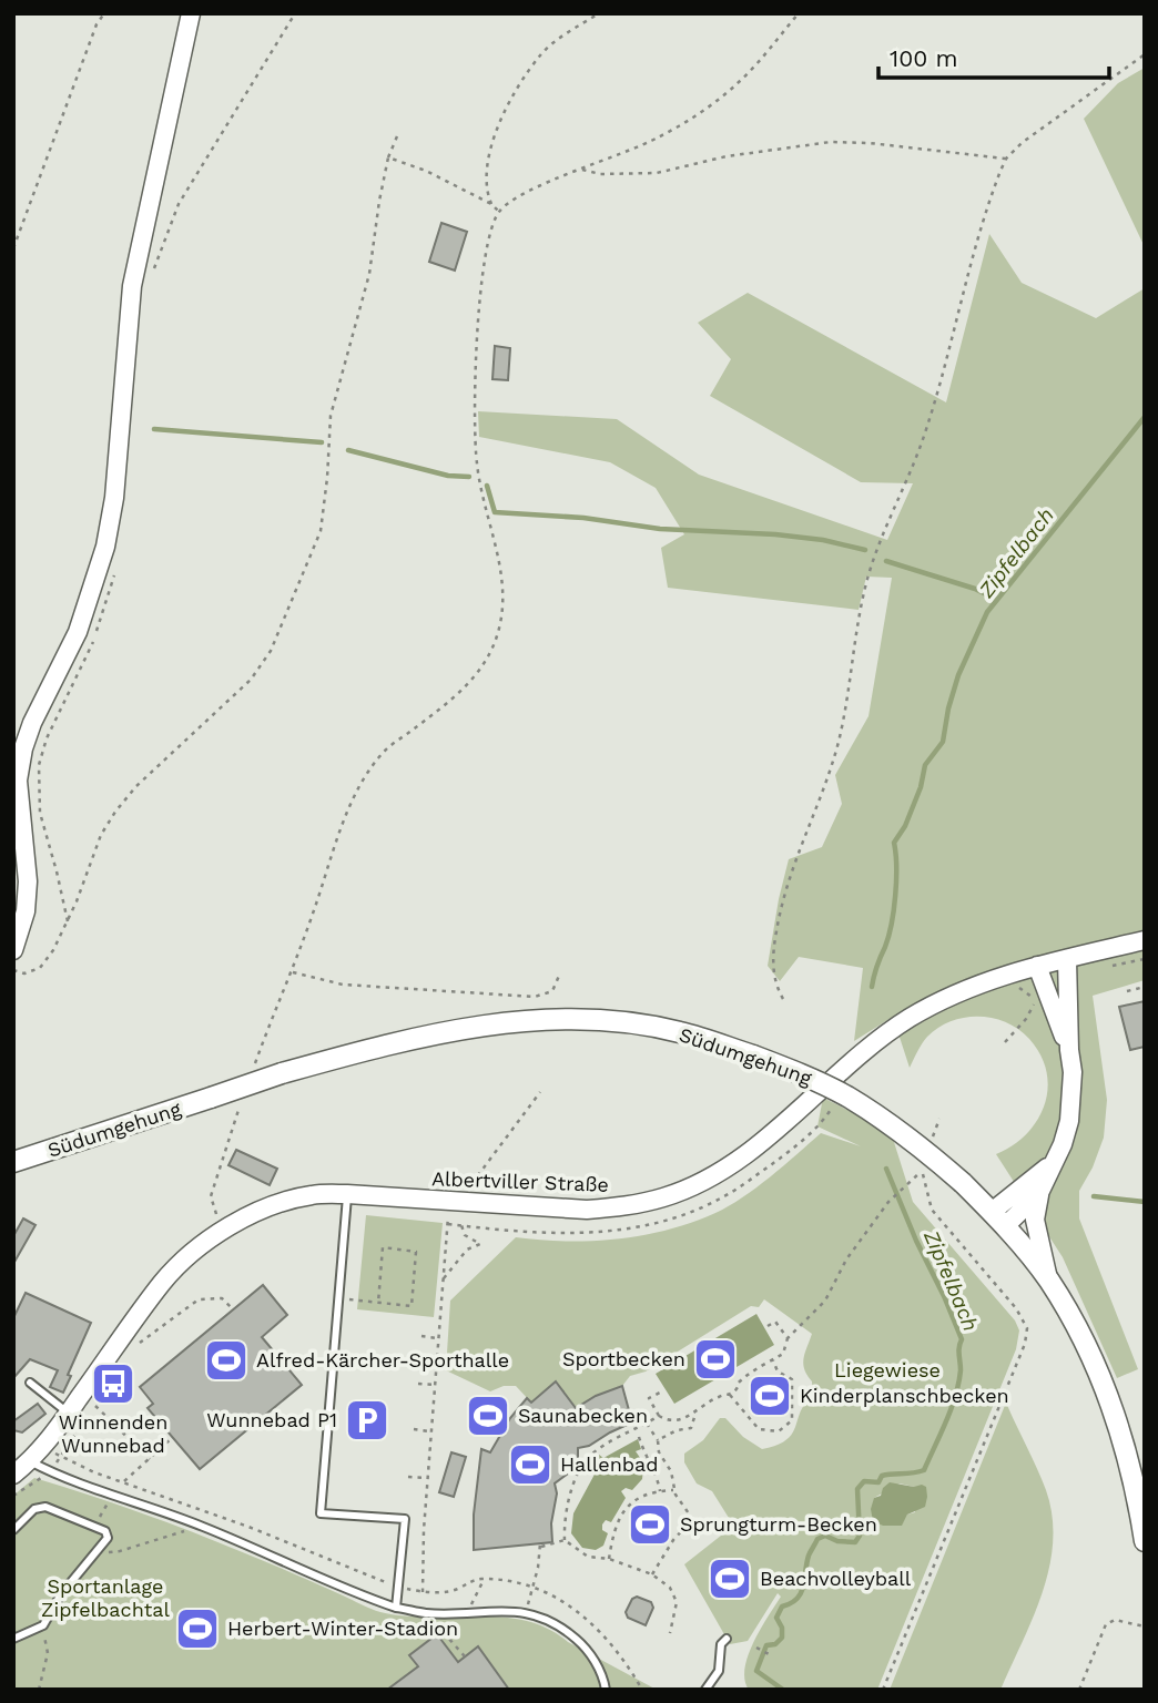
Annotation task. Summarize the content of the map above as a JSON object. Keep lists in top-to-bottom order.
{
  "streets": {
    "main road": ["Südumgehung"],
    "street": ["Albertviller Straße"]
  },
  "water": ["Zipfelbach"],
  "parks": ["Liegewiese", "Sportanlage Zipfelbachtal"],
  "places": {
    "sports": [
      "Sportbecken",
      "Alfred-Kärcher-Sporthalle",
      "Kinderplanschbecken",
      "Saunabecken",
      "Hallenbad",
      "Sprungturm-Becken",
      "Beachvolleyball",
      "Herbert-Winter-Stadion"
    ],
    "bus stop": ["Winnenden Wunnebad"],
    "parking": ["Wunnebad P1"]
  },
  "scale_bar": "100 m"
}
